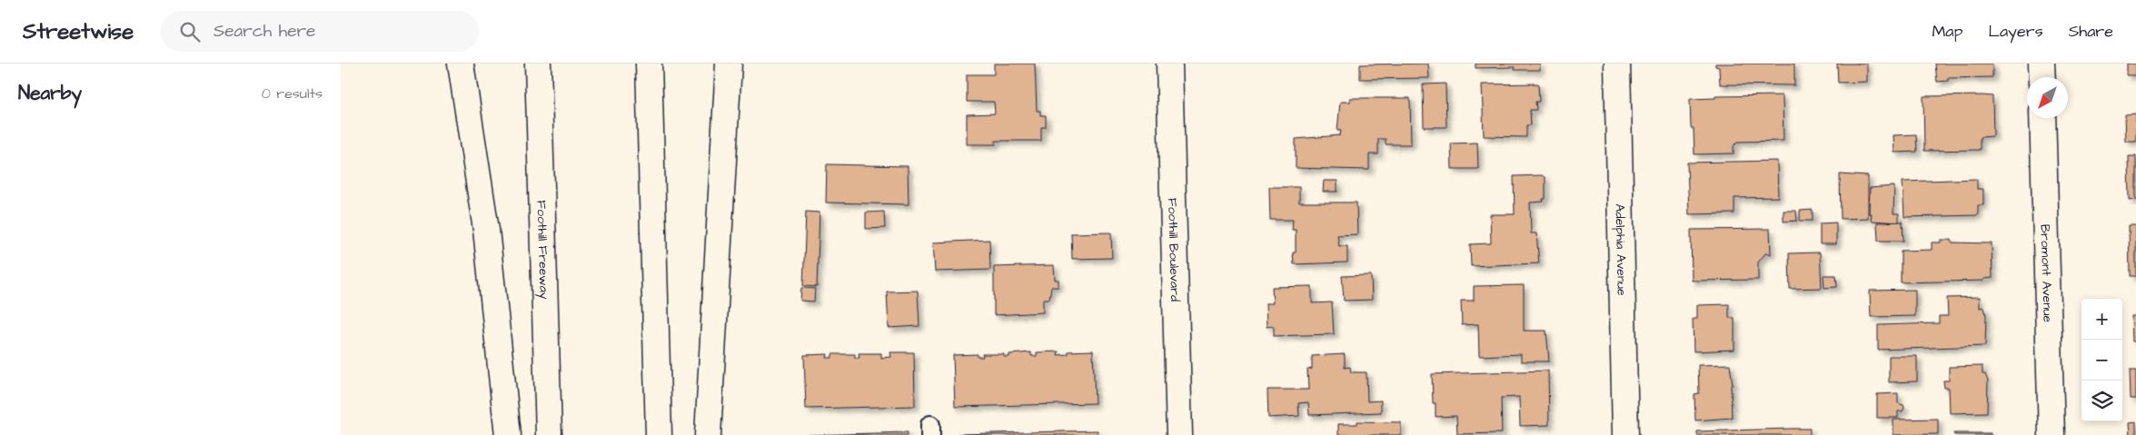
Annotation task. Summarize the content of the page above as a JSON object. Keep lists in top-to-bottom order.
{
  "streets": {
    "main road": [
      "Foothill Freeway",
      "Adelphia Avenue",
      "Foothill Boulevard",
      "Bromont Avenue"
    ]
  },
  "north": "bottom left",
  "page": {
    "header": "Streetwise",
    "search": "Search here",
    "nav": ["Map", "Layers", "Share"],
    "heading": ["Nearby", "0 results"],
    "map_buttons": ["+", "−"]
  }
}
